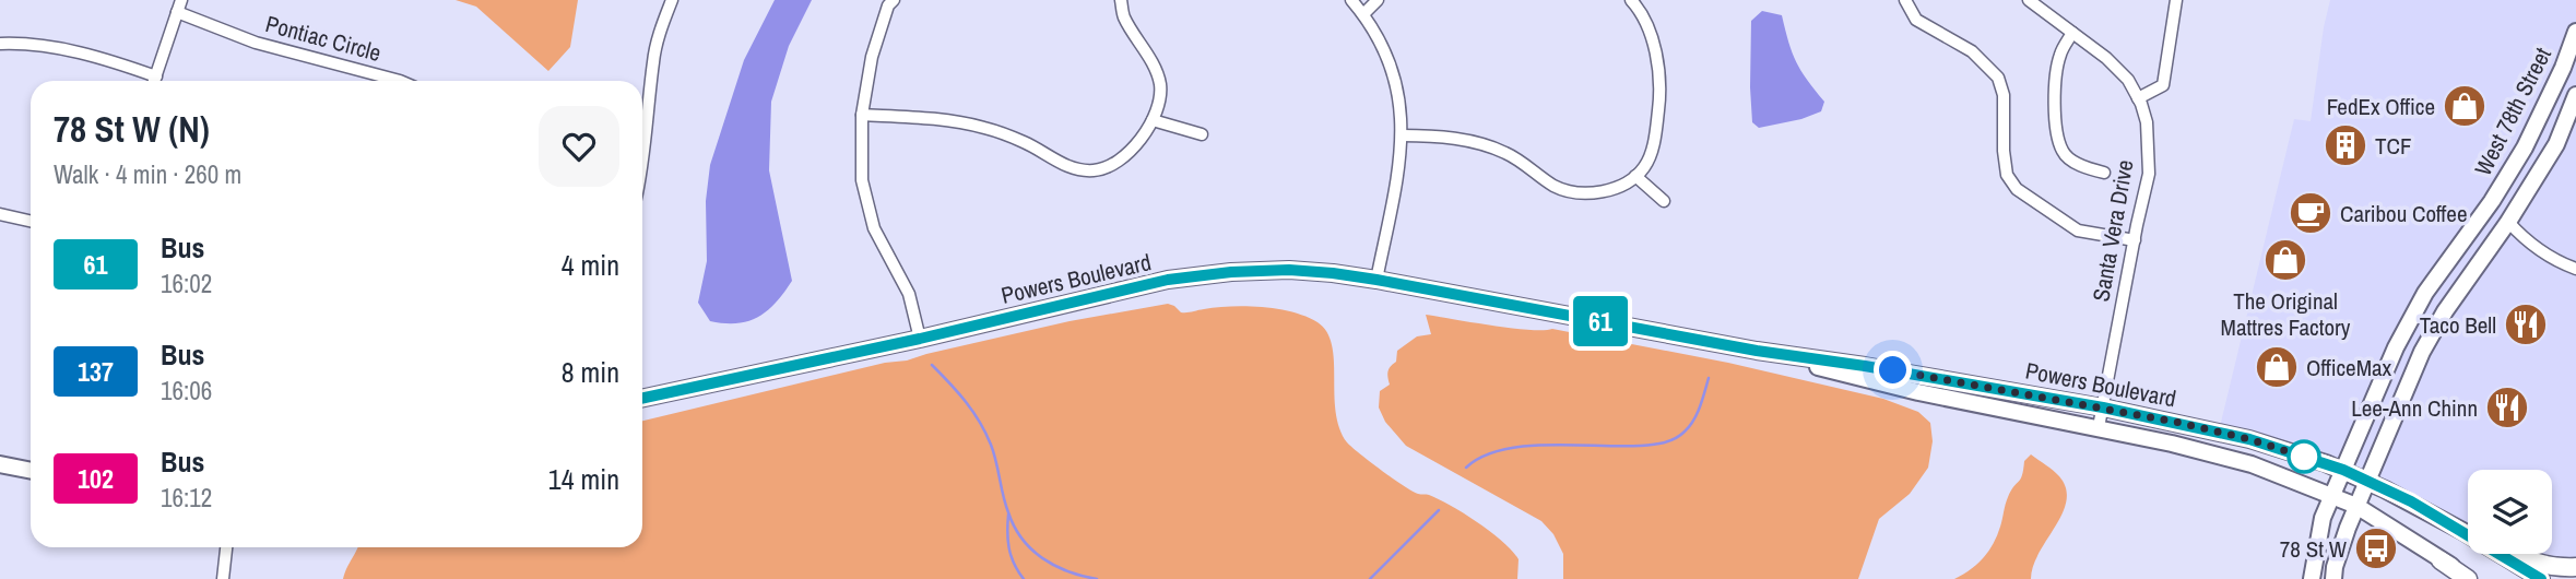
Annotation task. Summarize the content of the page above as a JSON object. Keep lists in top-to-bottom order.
{
  "streets": {
    "main road": ["West 78th Street", "Powers Boulevard"],
    "street": ["Pontiac Circle", "Santa Vera Drive"]
  },
  "crossings": [
    ["West 78th Street", "Powers Boulevard"],
    ["Santa Vera Drive", "Powers Boulevard"]
  ],
  "places": {
    "shop": ["FedEx Office", "The Original Mattres Factory", "OfficeMax"],
    "building": ["TCF"],
    "cafe": ["Caribou Coffee"],
    "restaurant": ["Taco Bell", "Lee-Ann Chinn"],
    "bus stop": ["78 St W"]
  },
  "lines": ["bus line 61"],
  "page": {
    "on_map": "61",
    "heading": ["78 St W (N)", "Walk · 4 min · 260 m"],
    "list": [
      {
        "mark": "61",
        "name": "Bus",
        "note": "16:02",
        "value": "4 min"
      },
      {
        "mark": "137",
        "name": "Bus",
        "note": "16:06",
        "value": "8 min"
      },
      {
        "mark": "102",
        "name": "Bus",
        "note": "16:12",
        "value": "14 min"
      }
    ]
  }
}
